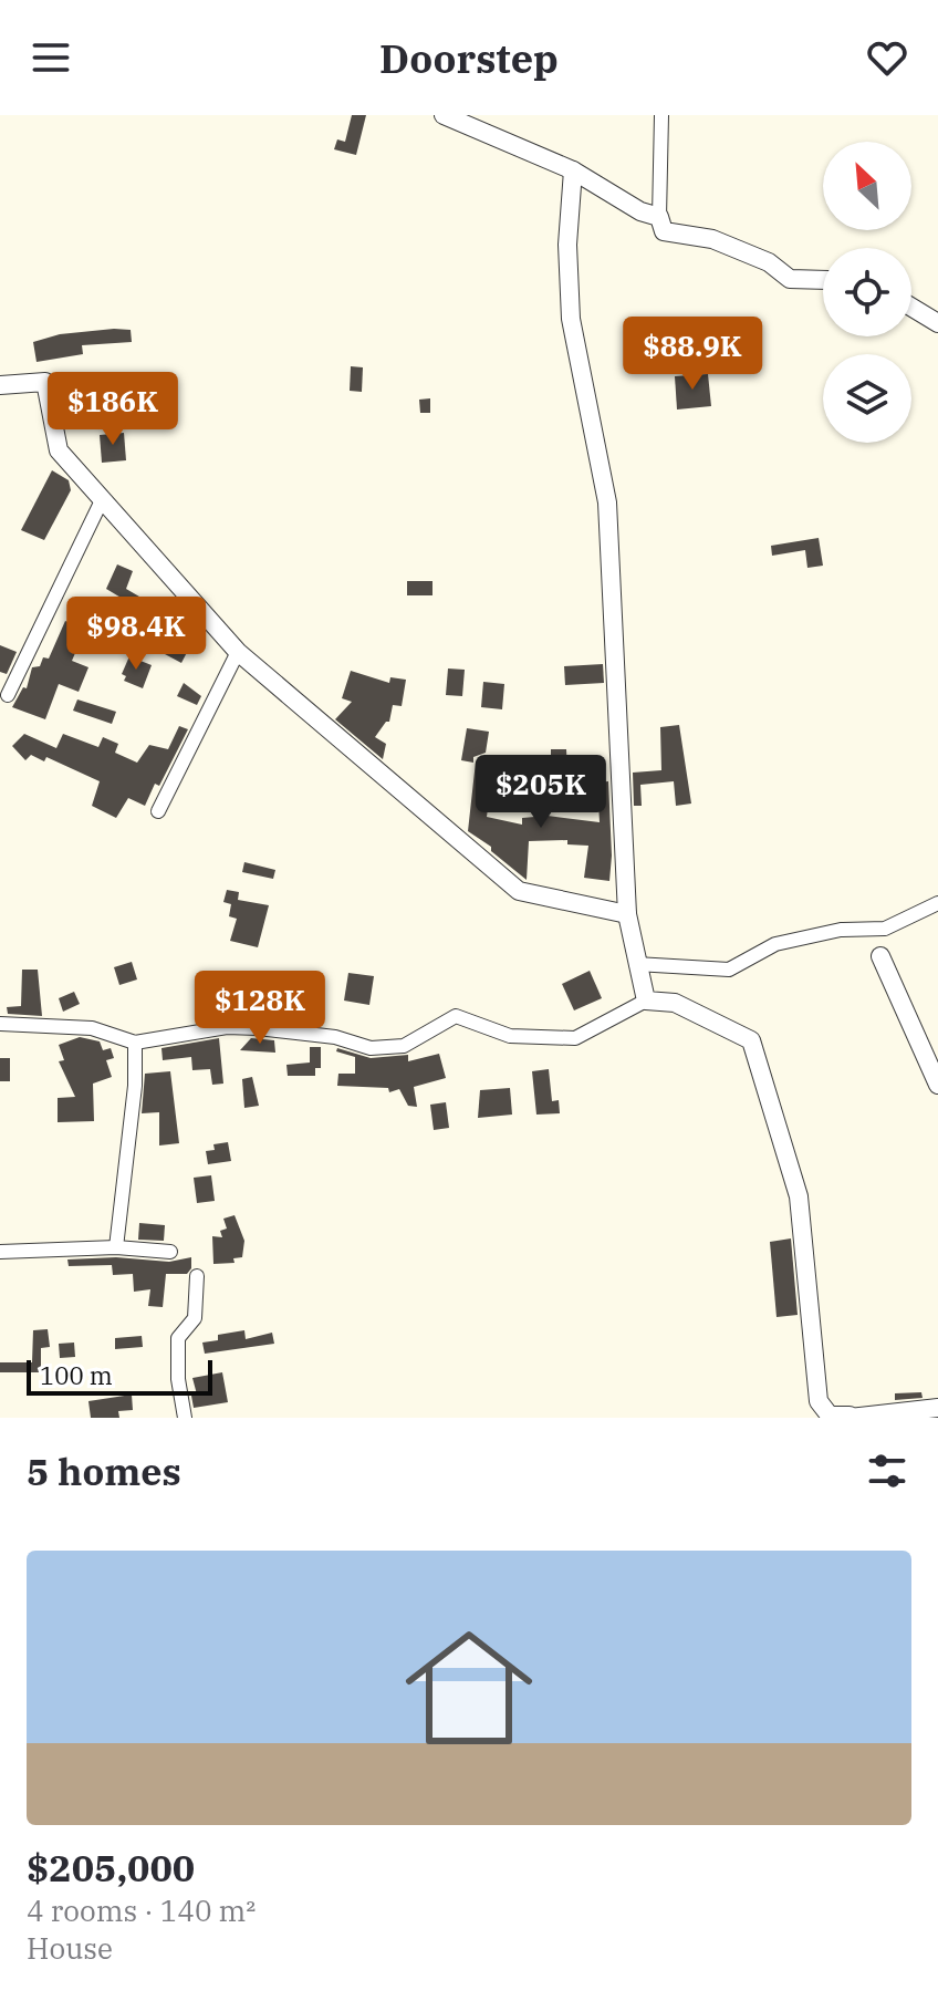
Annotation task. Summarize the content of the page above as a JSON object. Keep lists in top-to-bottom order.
{
  "scale_bar": "100 m",
  "north": "top left",
  "page": {
    "header": "Doorstep",
    "price": [
      "$88.9K",
      "$186K",
      "$98.4K",
      "$205K",
      "$128K"
    ],
    "scale": "100 m",
    "heading": "5 homes",
    "list": [
      {
        "name": "$205,000",
        "note": "4 rooms · 140 m² · House"
      }
    ]
  }
}
